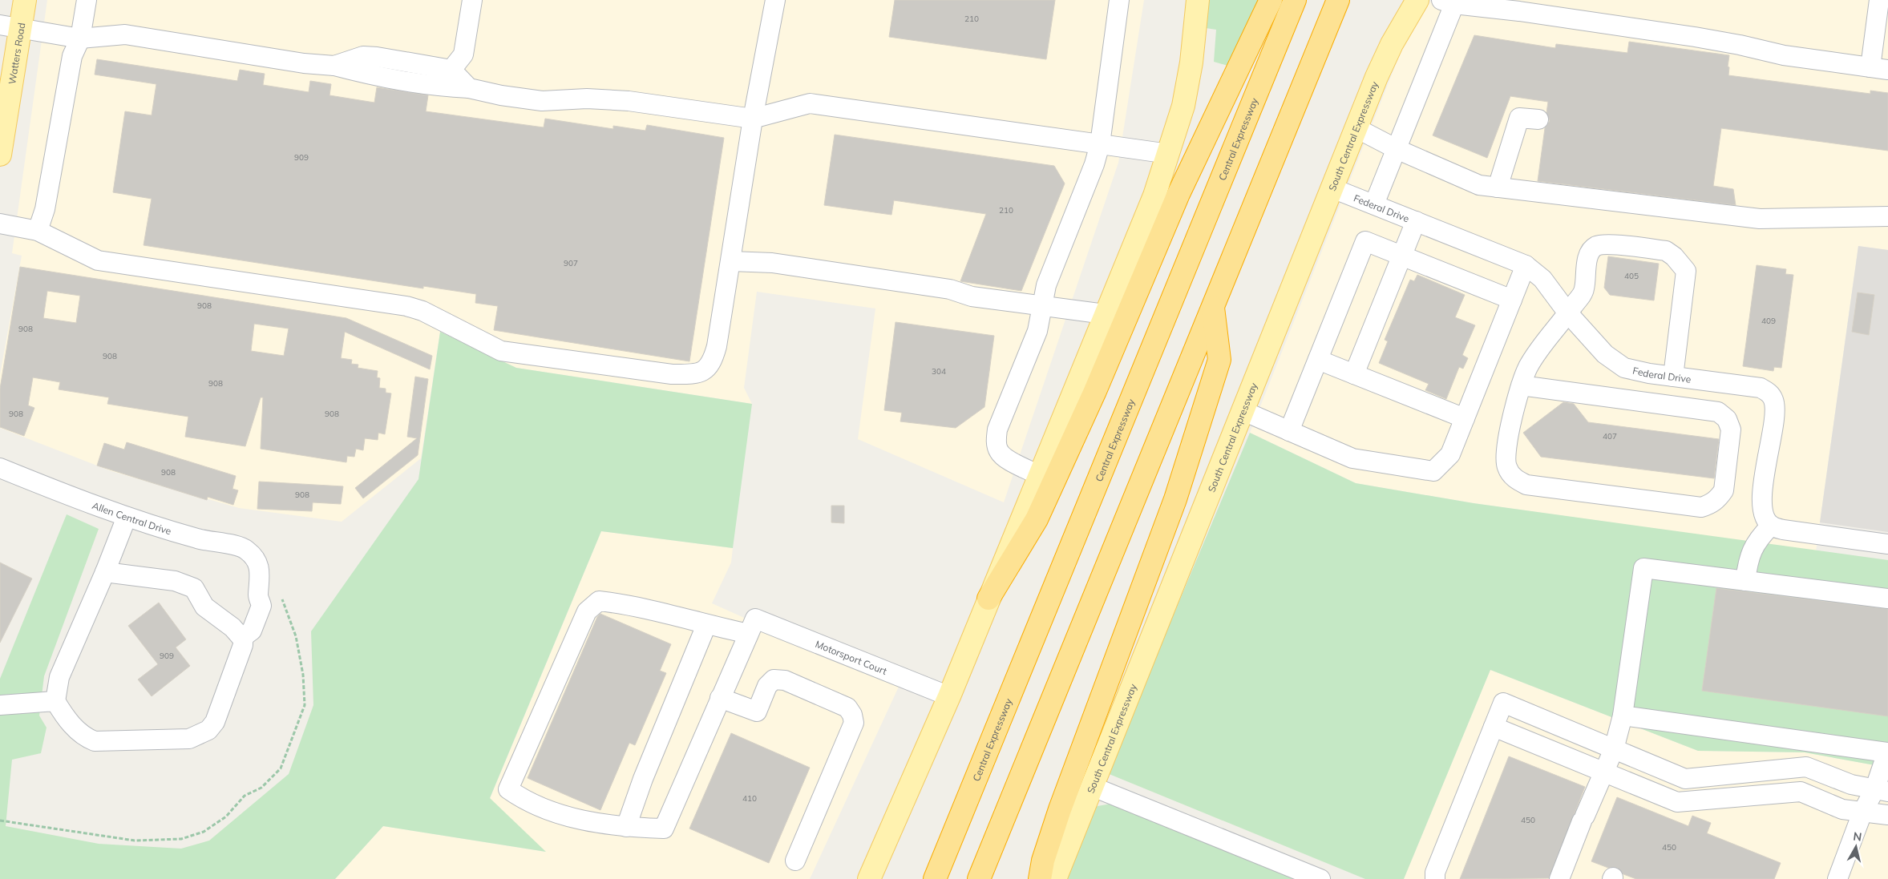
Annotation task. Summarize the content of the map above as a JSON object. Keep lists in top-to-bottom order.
{
  "streets": {
    "highway": ["Central Expressway"],
    "main road": ["Watters Road", "South Central Expressway"],
    "street": ["Federal Drive", "Allen Central Drive", "Motorsport Court"]
  },
  "crossings": [
    ["South Central Expressway", "Federal Drive"]
  ],
  "house_numbers": [
    "210",
    "909",
    "210",
    "907",
    "405",
    "908",
    "409",
    "908",
    "908",
    "304",
    "908",
    "908",
    "908",
    "407",
    "908",
    "908",
    "909",
    "410",
    "450",
    "450"
  ],
  "north": "top"
}
